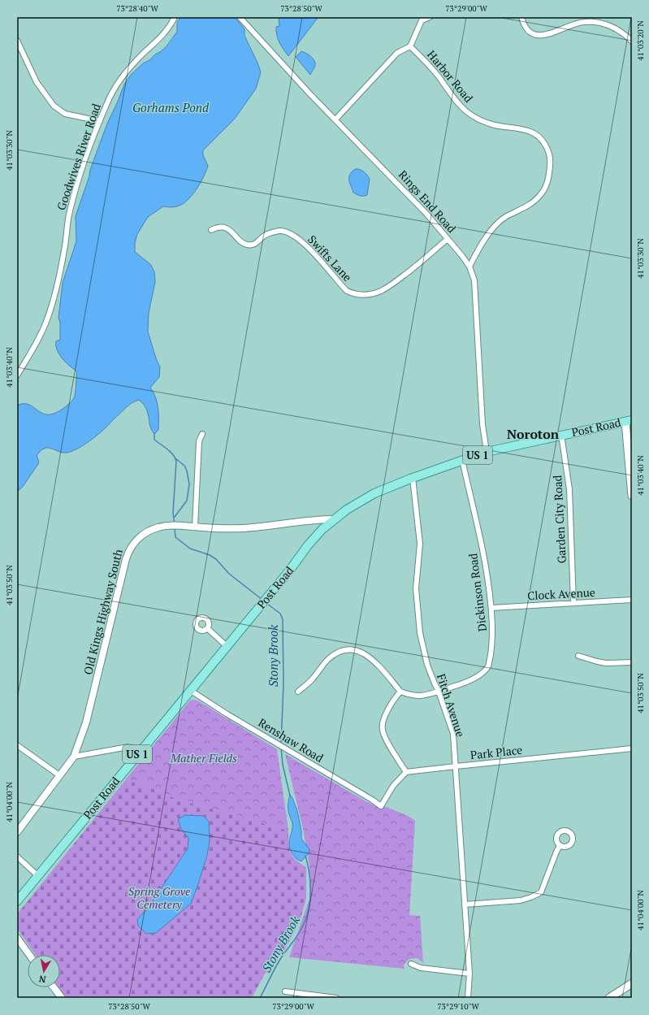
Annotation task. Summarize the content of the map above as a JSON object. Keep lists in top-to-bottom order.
{
  "streets": {
    "main road": ["Post Road", "US 1"],
    "street": [
      "Harbor Road",
      "Goodwives River Road",
      "Rings End Road",
      "Swifts Lane",
      "Garden City Road",
      "Dickinson Road",
      "Clock Avenue",
      "Old Kings Highway South",
      "Fitch Avenue",
      "Renshaw Road",
      "Park Place"
    ]
  },
  "crossings": [
    ["Harbor Road", "Rings End Road"],
    ["Rings End Road", "Swifts Lane"],
    ["Rings End Road", "Post Road"],
    ["Post Road", "Garden City Road"],
    ["Post Road", "Dickinson Road"],
    ["Post Road", "Old Kings Highway South"],
    ["Post Road", "Fitch Avenue"],
    ["Post Road", "Renshaw Road"],
    ["Garden City Road", "Clock Avenue"],
    ["Dickinson Road", "Clock Avenue"],
    ["Dickinson Road", "Fitch Avenue"],
    ["Fitch Avenue", "Park Place"],
    ["Renshaw Road", "Park Place"]
  ],
  "districts": ["Noroton"],
  "water": ["Gorhams Pond", "Stony Brook"],
  "parks": ["Mather Fields", "Spring Grove Cemetery"],
  "north": "bottom",
  "coordinates": [
    "73°28'40\"W",
    "73°28'50\"W",
    "73°29'00\"W",
    "41°03'20\"N",
    "41°03'30\"N",
    "41°03'40\"N",
    "41°03'50\"N",
    "41°04'00\"N",
    "73°29'10\"W"
  ]
}
